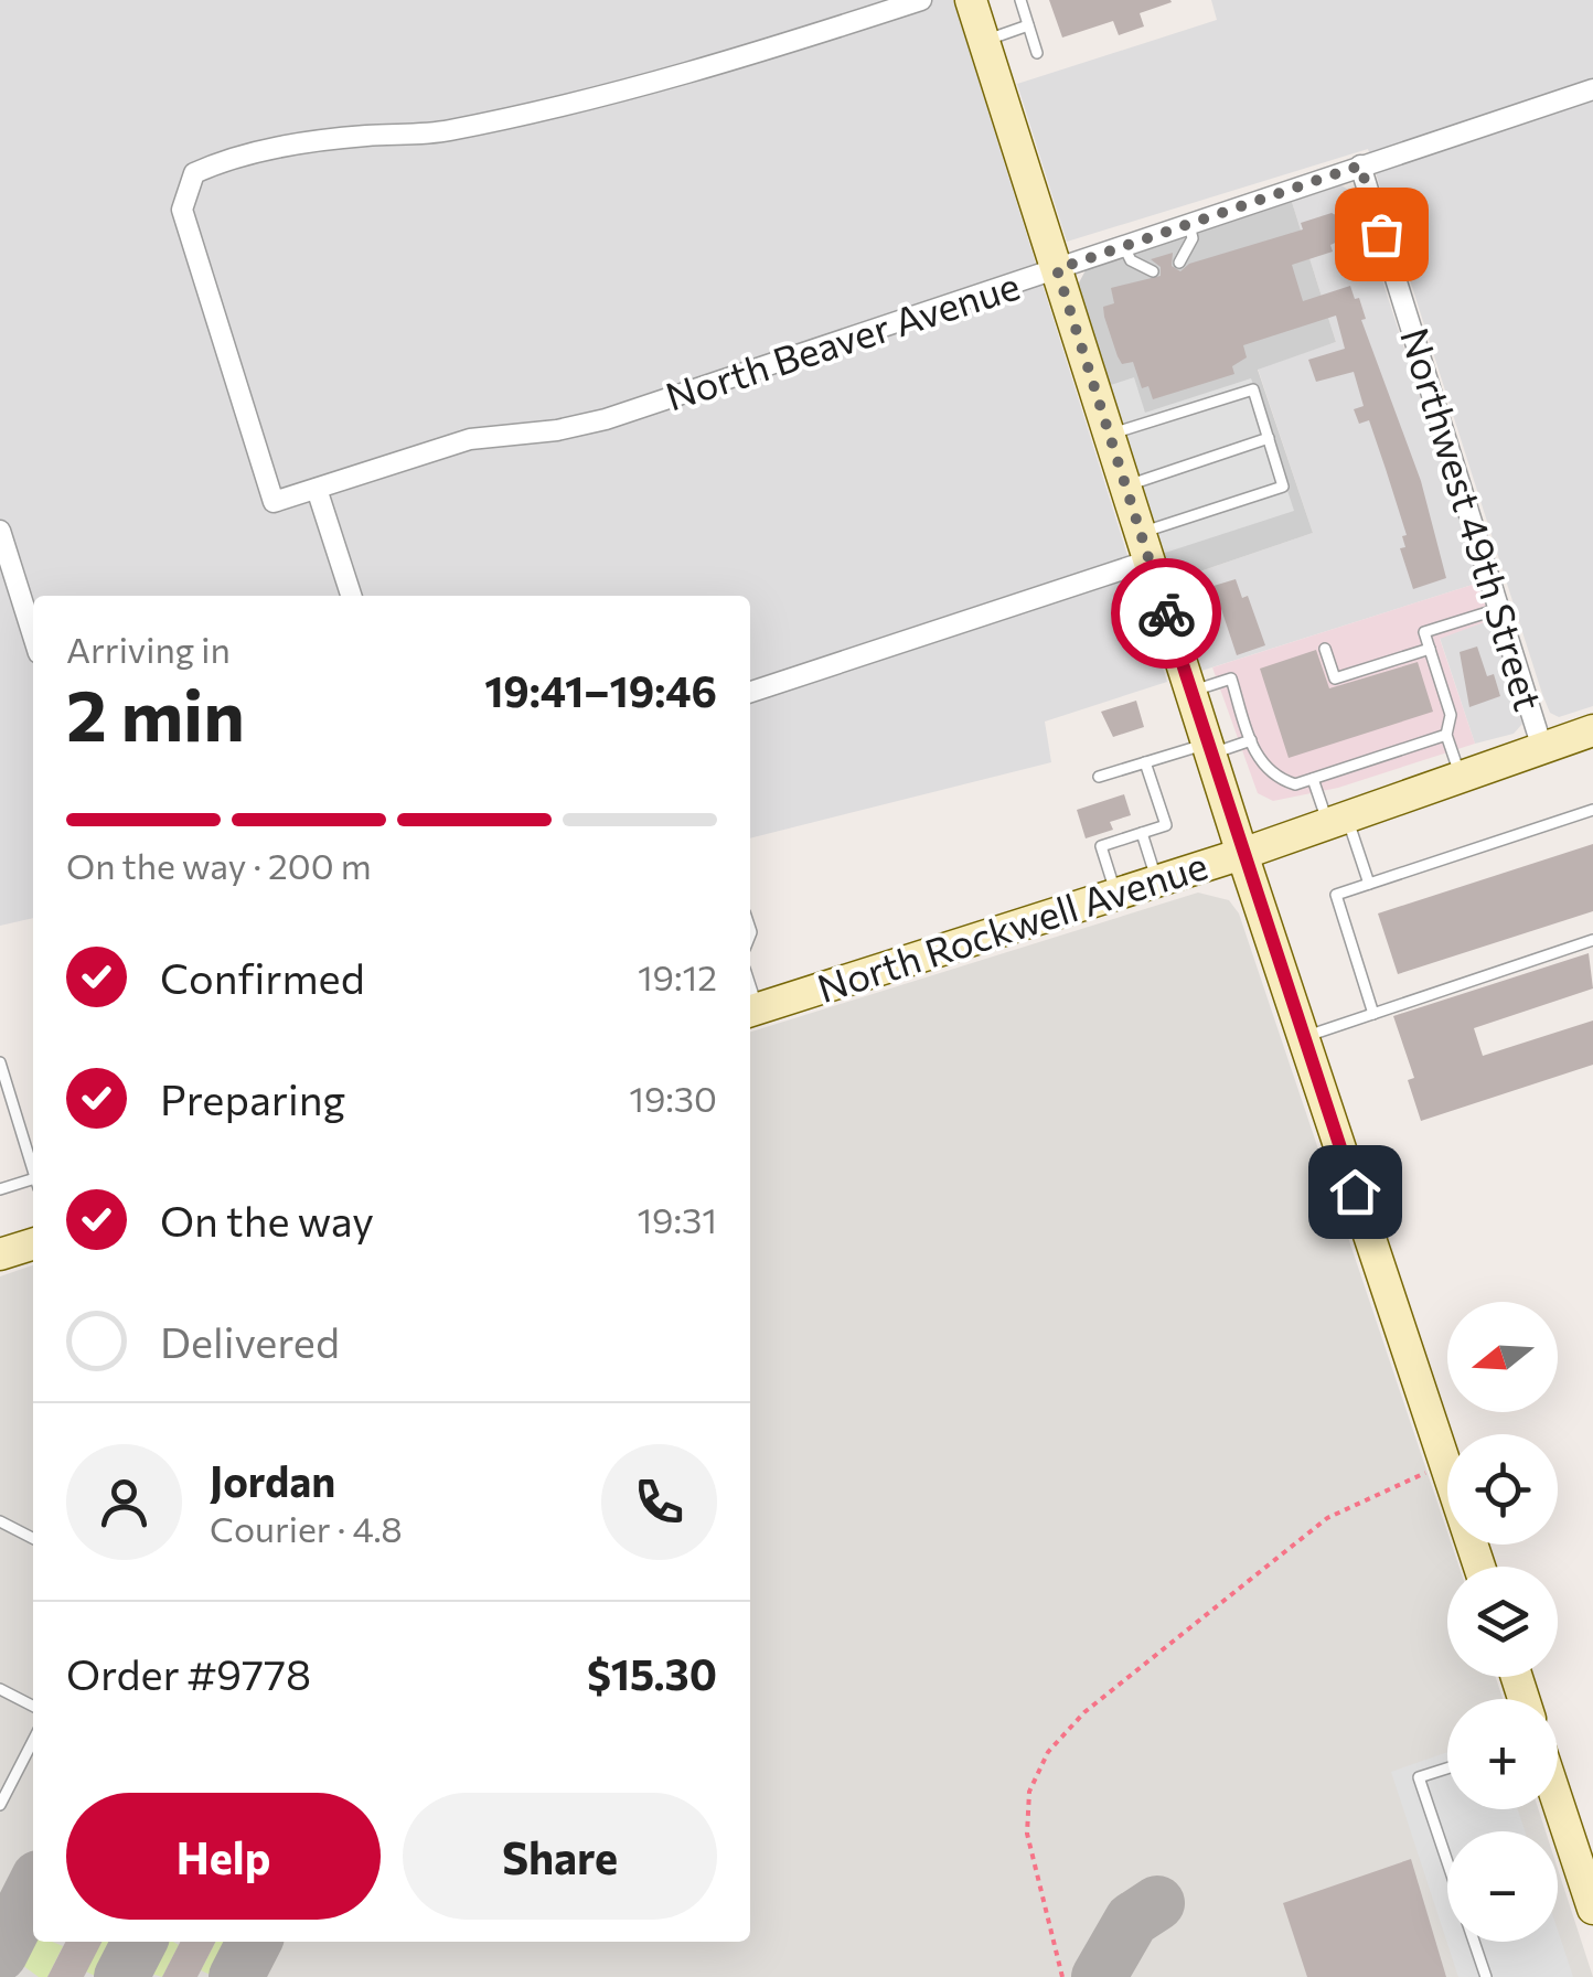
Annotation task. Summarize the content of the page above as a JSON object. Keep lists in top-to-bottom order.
{
  "streets": {
    "street": ["North Beaver Avenue", "Northwest 49th Street", "North Rockwell Avenue"]
  },
  "crossings": [
    ["North Beaver Avenue", "Northwest 49th Street"],
    ["Northwest 49th Street", "North Rockwell Avenue"]
  ],
  "north": "left",
  "page": {
    "heading": ["2 min", "Arriving in", "19:41–19:46"],
    "panel": [
      "Jordan",
      "Courier · 4.8",
      "Order #9778",
      "$15.30"
    ],
    "bar": "On the way · 200 m",
    "list": [
      ["Confirmed", "19:12"],
      ["Preparing", "19:30"],
      ["On the way", "19:31"],
      "Delivered"
    ],
    "map_buttons": ["+", "−"],
    "buttons": ["Help", "Share"]
  }
}
